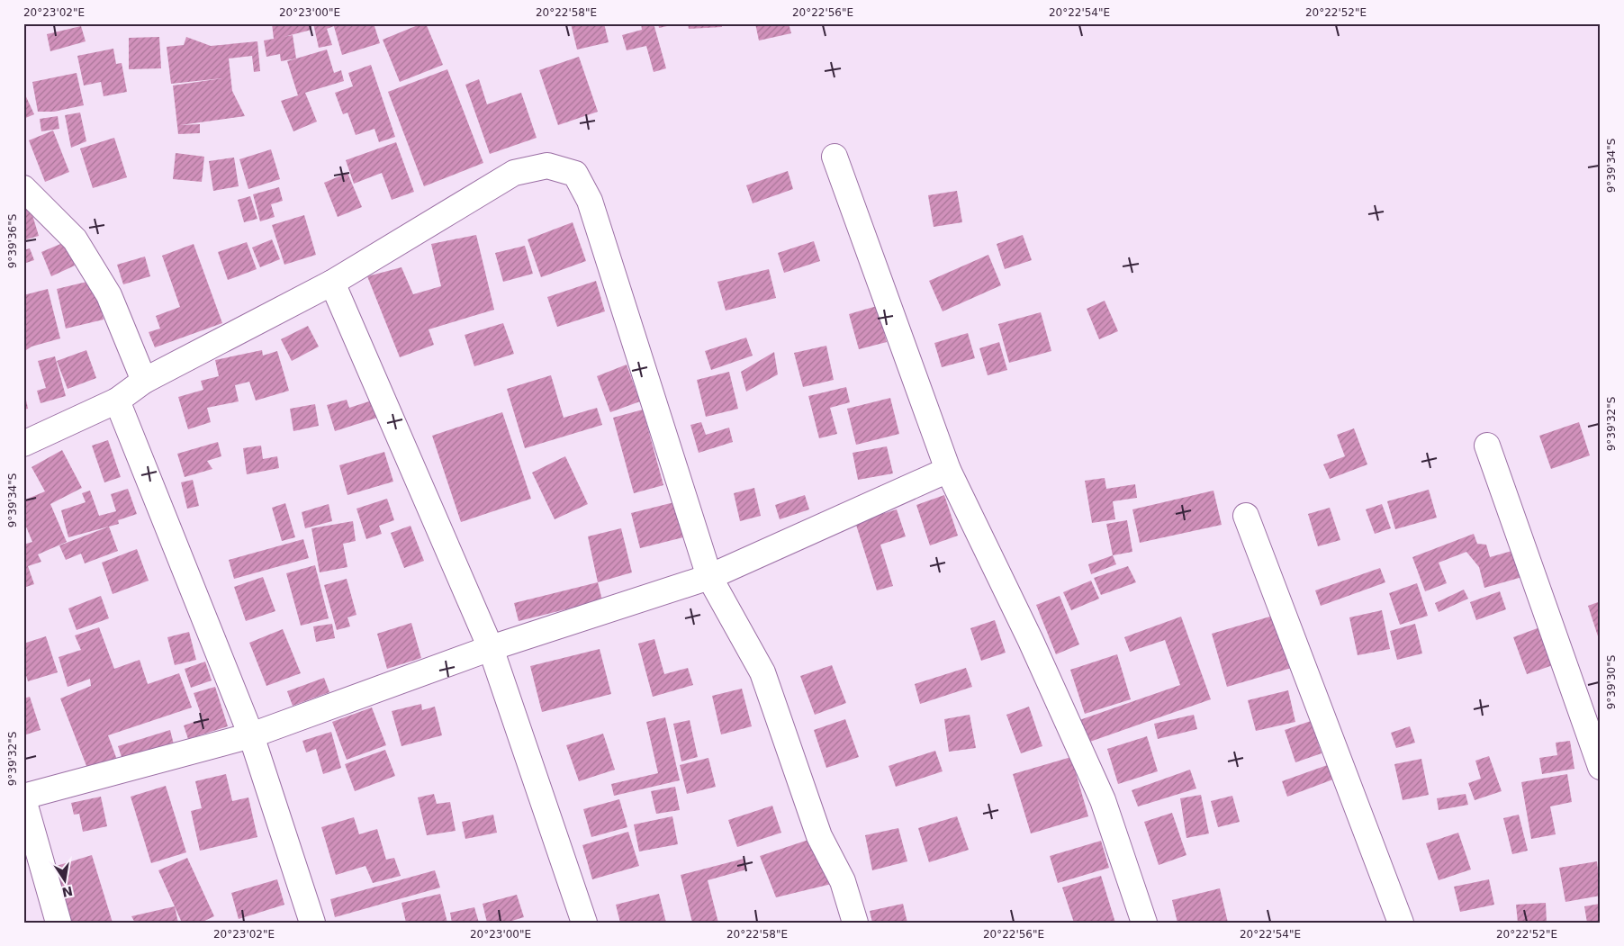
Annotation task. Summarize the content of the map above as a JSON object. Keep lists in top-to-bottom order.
{
  "north": "bottom",
  "coordinates": [
    "20°23'02\"E",
    "20°23'00\"E",
    "20°22'58\"E",
    "20°22'56\"E",
    "20°22'54\"E",
    "20°22'52\"E",
    "9°39'34\"S",
    "9°39'36\"S",
    "9°39'32\"S",
    "9°39'30\"S"
  ]
}
